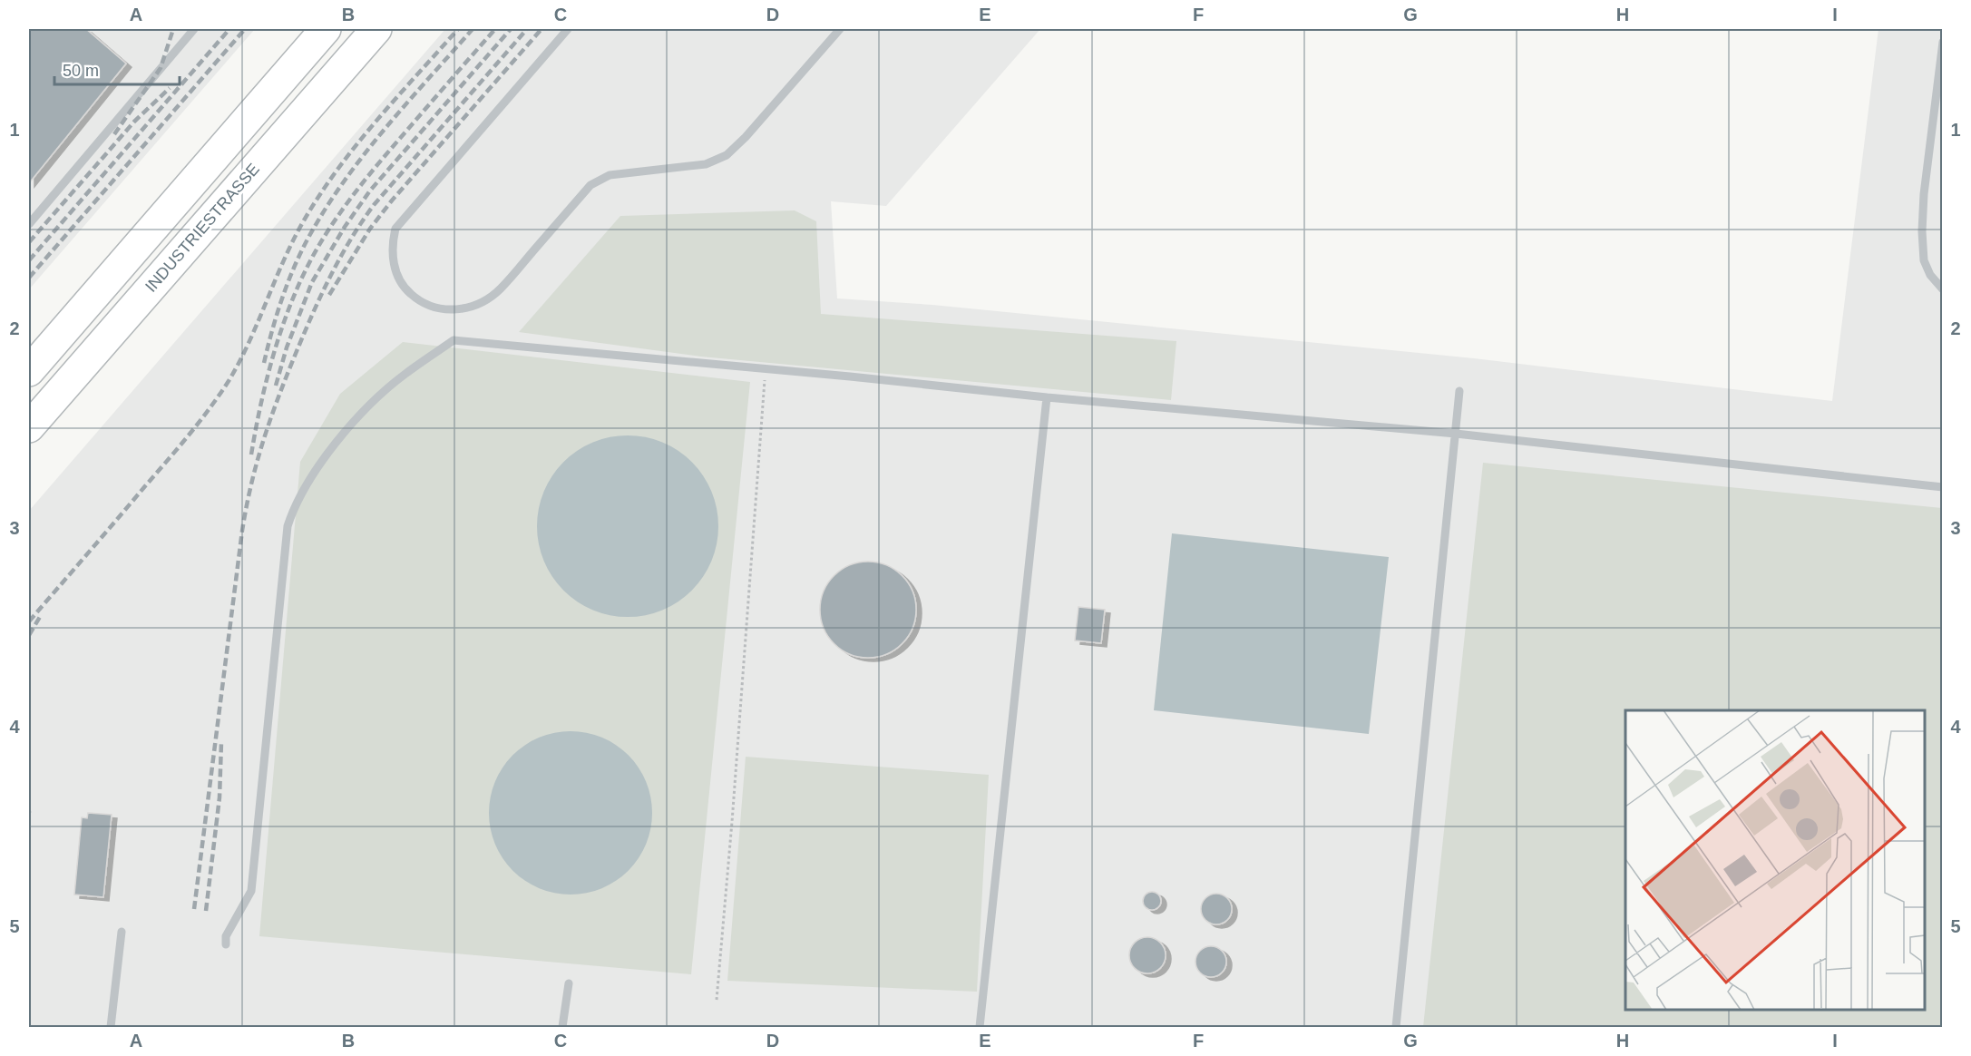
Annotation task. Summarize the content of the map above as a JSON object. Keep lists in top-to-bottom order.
{
  "streets": {
    "highway": ["INDUSTRIESTRASSE"]
  },
  "scale_bar": "50 m",
  "grid": {
    "columns": [
      "A",
      "B",
      "C",
      "D",
      "E",
      "F",
      "G",
      "H",
      "I"
    ],
    "rows": [
      "1",
      "2",
      "3",
      "4",
      "5"
    ]
  }
}
